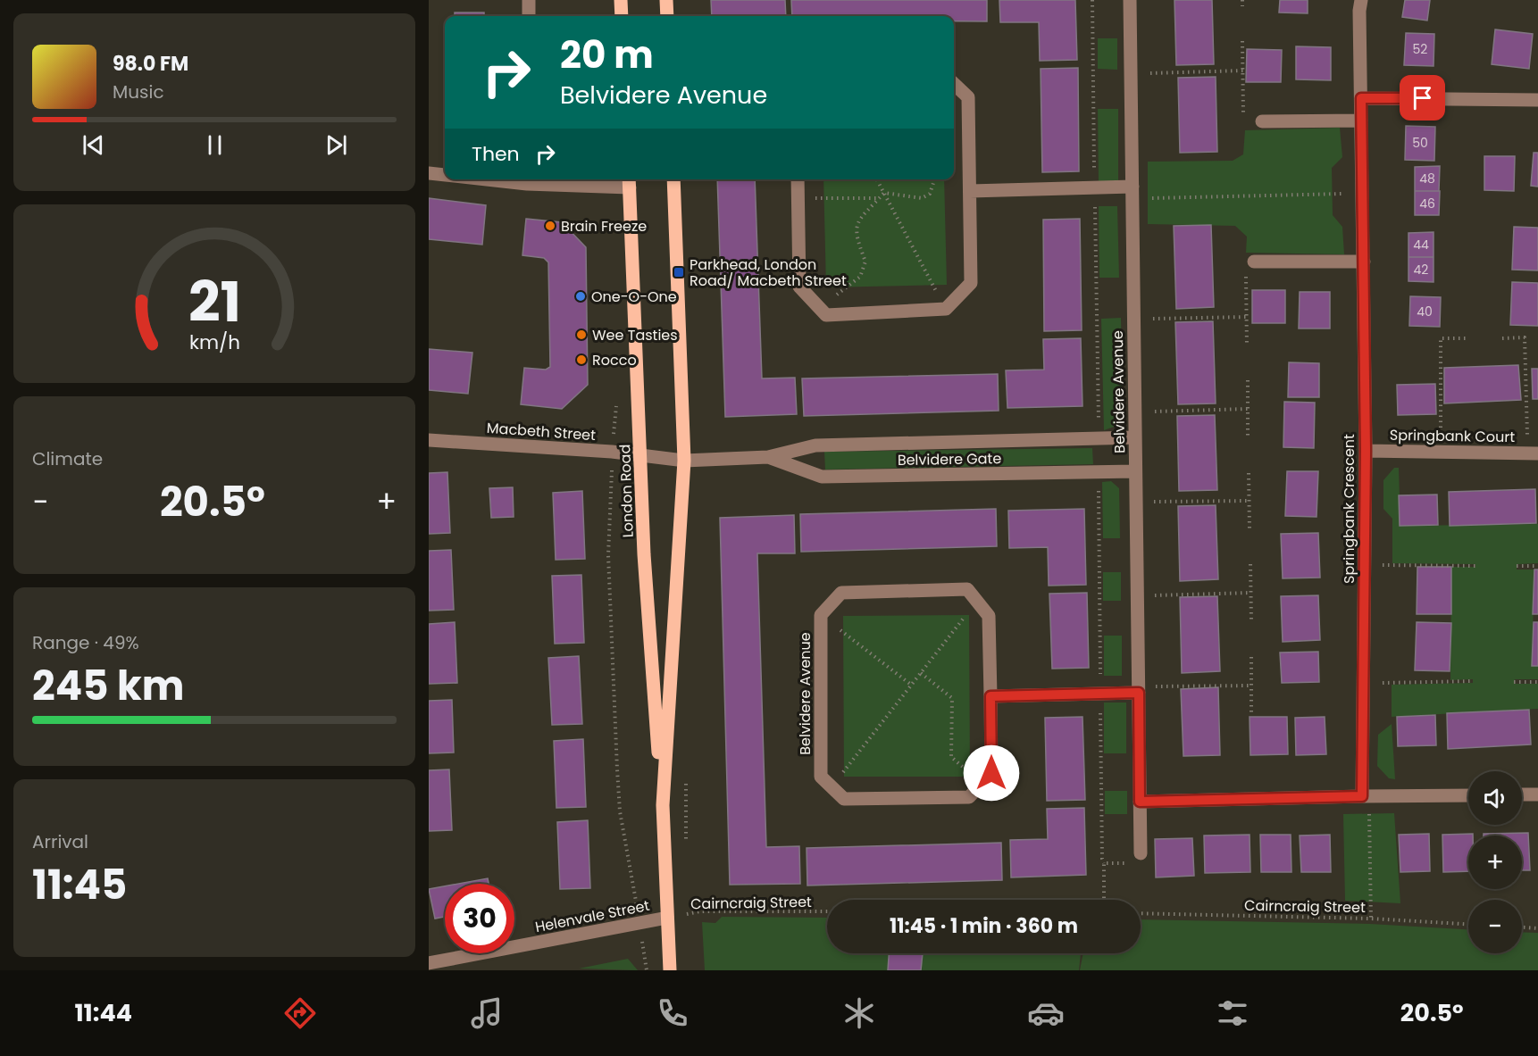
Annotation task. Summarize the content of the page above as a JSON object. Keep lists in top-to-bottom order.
{
  "streets": {
    "main road": ["London Road"],
    "street": [
      "Belvidere Avenue",
      "Macbeth Street",
      "Springbank Court",
      "Belvidere Gate",
      "Springbank Crescent",
      "Helenvale Street"
    ],
    "path": ["Cairncraig Street"]
  },
  "crossings": [
    ["Belvidere Avenue", "Belvidere Gate"],
    ["Macbeth Street", "Belvidere Gate"],
    ["Macbeth Street", "London Road"],
    ["Springbank Court", "Springbank Crescent"],
    ["Belvidere Gate", "London Road"],
    ["London Road", "Cairncraig Street"],
    ["London Road", "Helenvale Street"],
    ["Cairncraig Street", "Helenvale Street"]
  ],
  "places": {
    "other": [
      "Brain Freeze",
      "One-O-One",
      "Wee Tasties",
      "Rocco"
    ],
    "transit": ["Parkhead, London Road/ Macbeth Street"]
  },
  "house_numbers": [
    "52",
    "50",
    "48",
    "46",
    "44",
    "42",
    "40"
  ],
  "page": {
    "turn": ["20 m", "Belvidere Avenue"],
    "song": ["98.0 FM", "Music"],
    "then": "Then",
    "tile": [
      "Climate",
      ["Range · 49%", "245 km"],
      ["Arrival", "11:45"]
    ],
    "heat": ["−", "20.5°", "+"],
    "map_buttons": ["+", "−"],
    "limit": "30",
    "trip": "11:45 · 1 min · 360 m",
    "tabs": ["11:44", "20.5°"],
    "gauge": ["21", "km/h"]
  }
}
